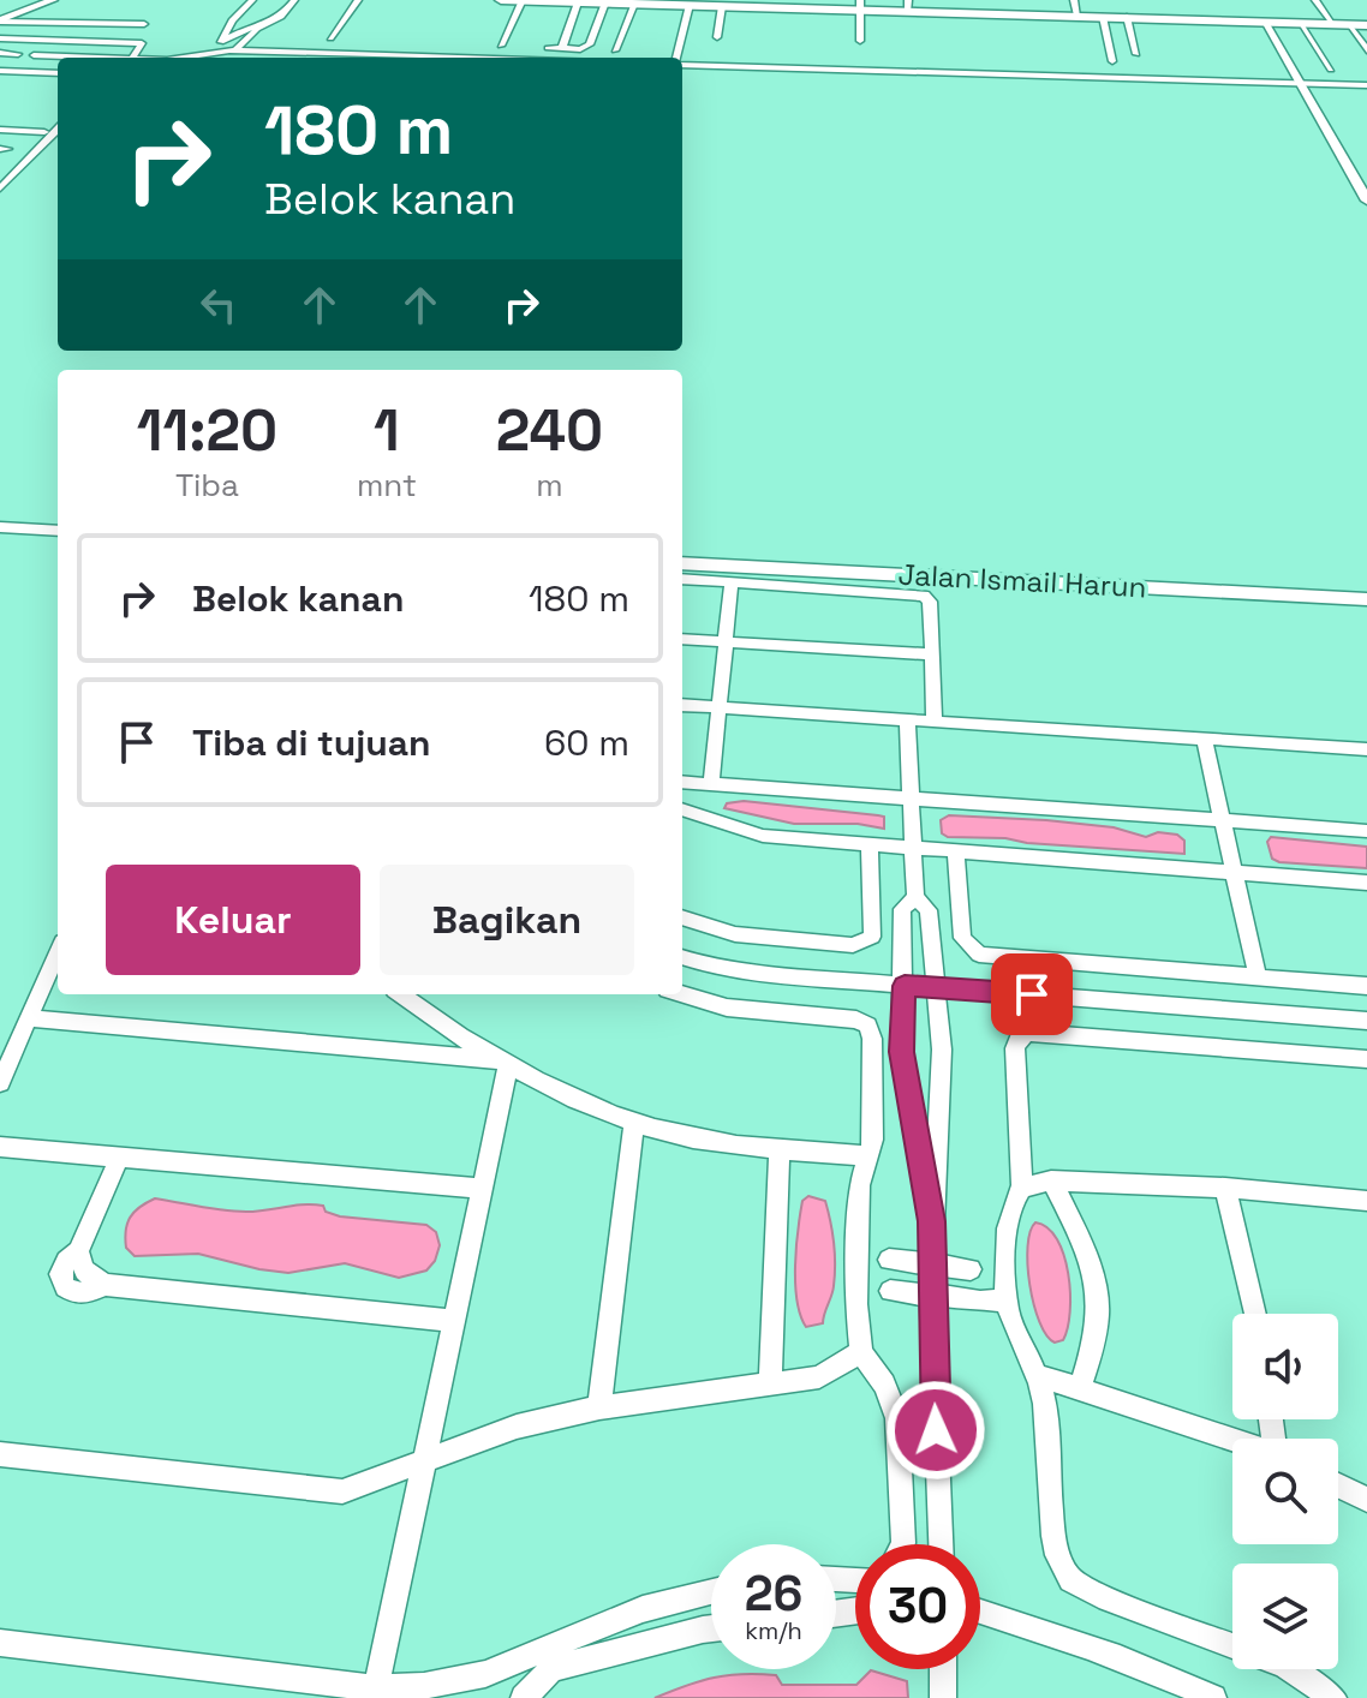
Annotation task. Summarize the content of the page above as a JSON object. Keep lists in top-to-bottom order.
{
  "streets": {
    "street": ["Jalan Ismail Harun"]
  },
  "page": {
    "turn": ["180 m", "Belok kanan"],
    "eta": [
      "11:20",
      "Tiba",
      "1",
      "mnt",
      "240",
      "m"
    ],
    "list": [
      {
        "name": "Belok kanan",
        "value": "180 m"
      },
      {
        "name": "Tiba di tujuan",
        "value": "60 m"
      }
    ],
    "buttons": ["Keluar", "Bagikan"],
    "speed": "26 km/h",
    "limit": "30"
  }
}
